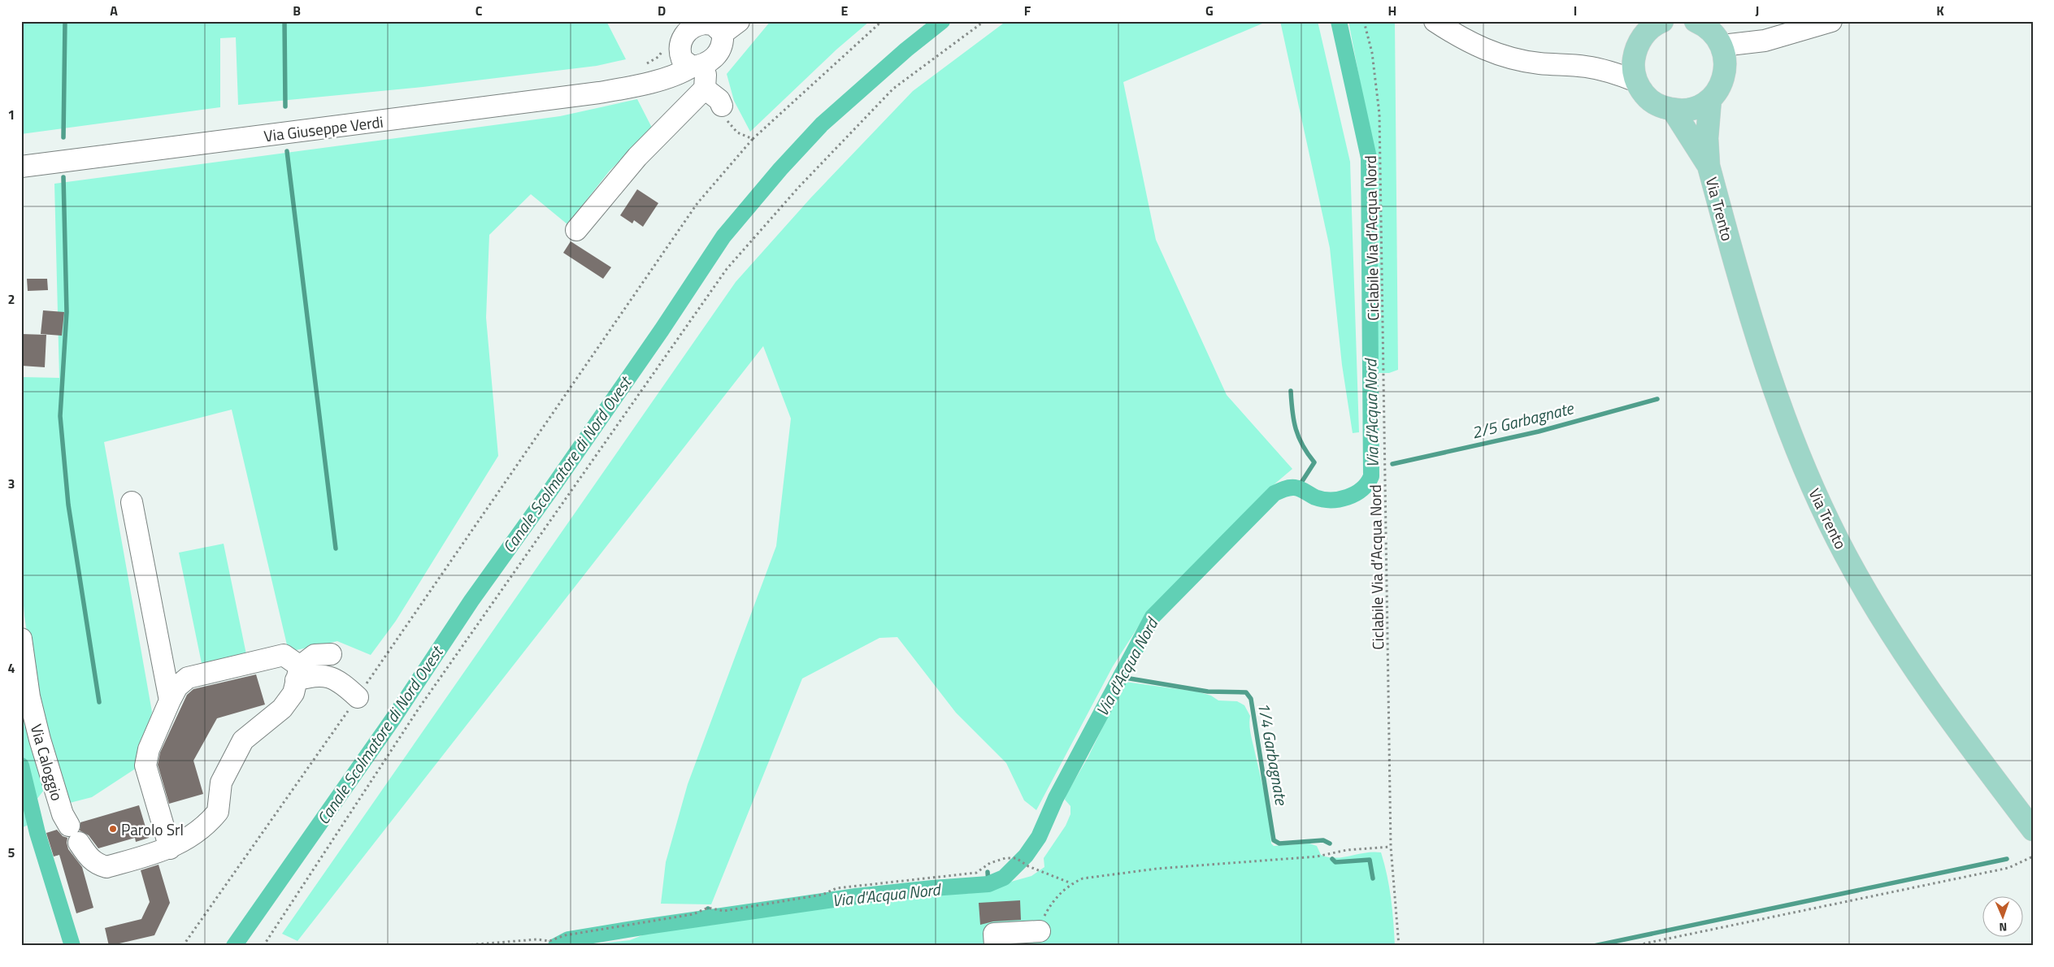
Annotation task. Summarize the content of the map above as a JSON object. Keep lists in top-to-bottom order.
{
  "streets": {
    "main road": ["Via Trento"],
    "street": ["Via Giuseppe Verdi", "Via Caloggio"],
    "path": ["Ciclabile Via d’Acqua Nord"]
  },
  "water": [
    "Via d'Acqua Nord",
    "2/5 Garbagnate",
    "Canale Scolmatore di Nord Ovest",
    "1/4 Garbagnate"
  ],
  "places": ["Parolo Srl"],
  "north": "bottom",
  "grid": {
    "columns": [
      "A",
      "B",
      "C",
      "D",
      "E",
      "F",
      "G",
      "H",
      "I",
      "J",
      "K"
    ],
    "rows": [
      "1",
      "2",
      "3",
      "4",
      "5"
    ]
  }
}
